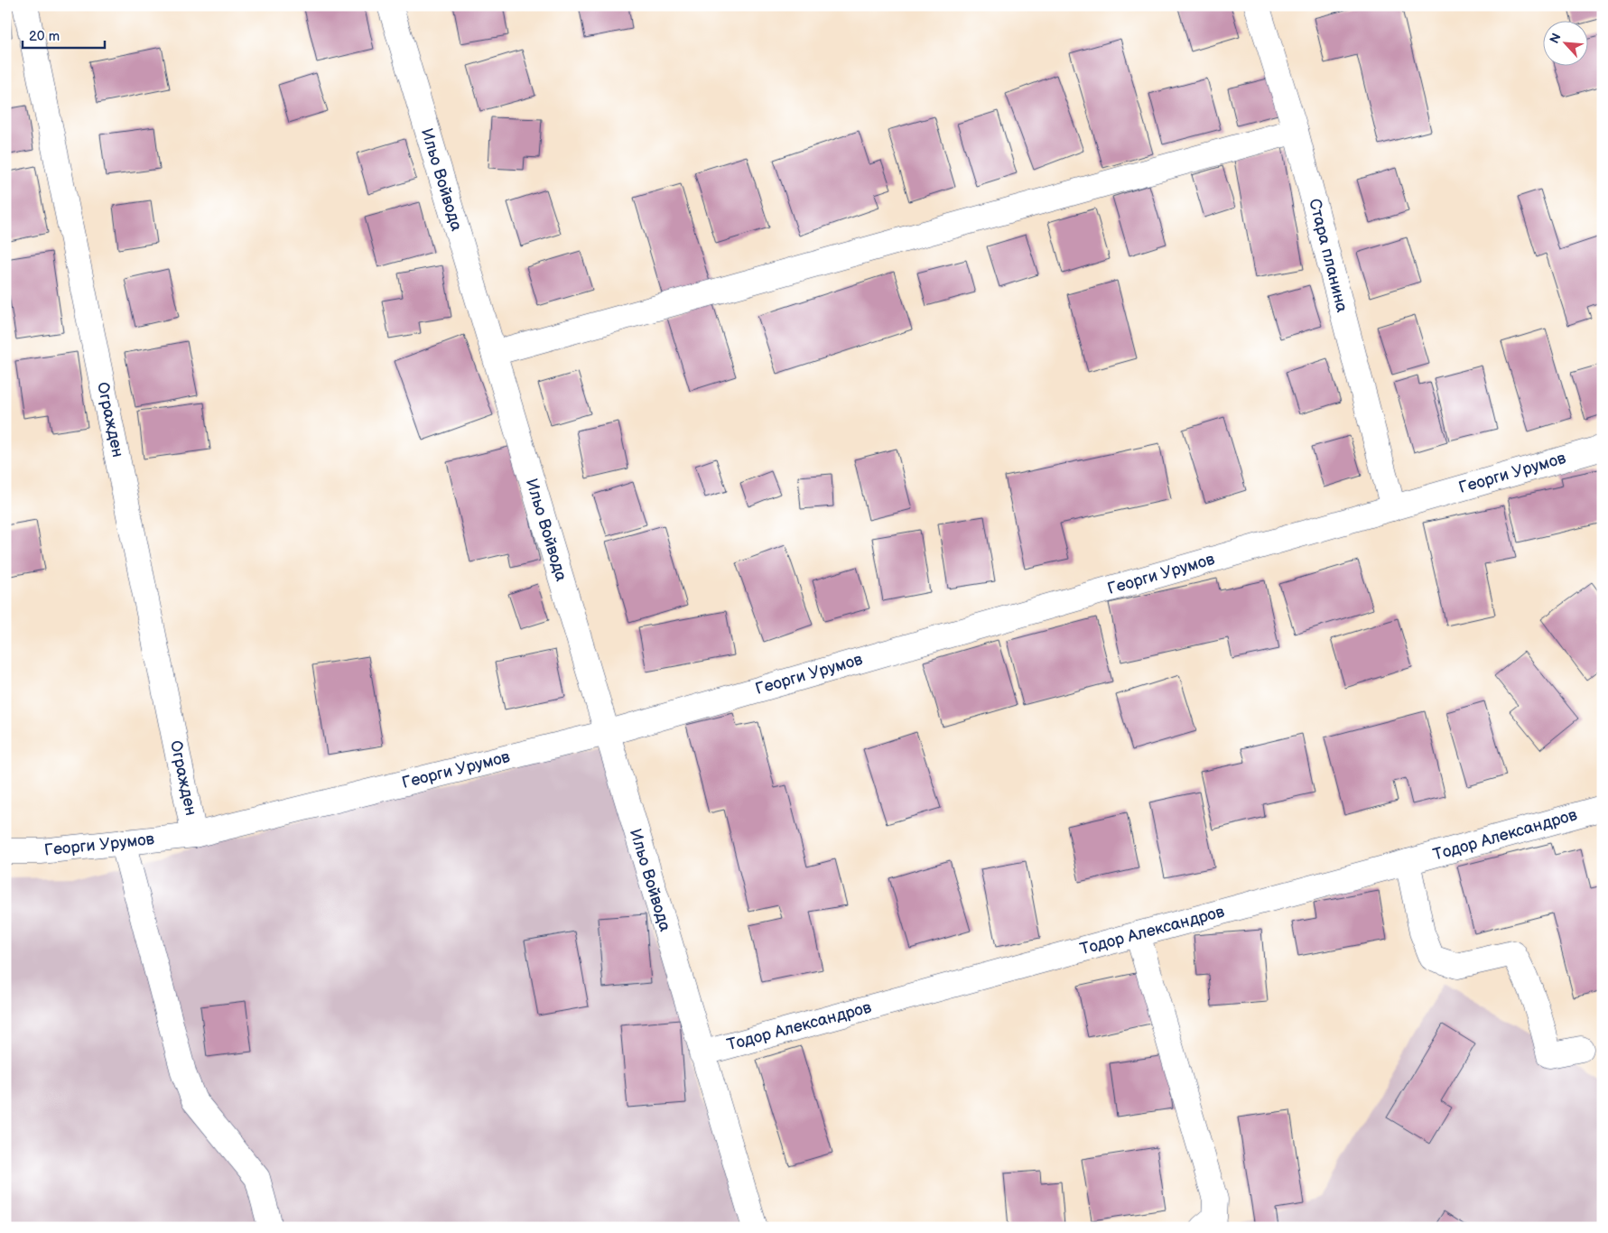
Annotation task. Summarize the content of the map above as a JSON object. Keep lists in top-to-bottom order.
{
  "streets": {
    "street": [
      "Ильо Войвода",
      "Стара планина",
      "Огражден",
      "Георги Урумов",
      "Тодор Александров"
    ]
  },
  "crossings": [
    ["Ильо Войвода", "Георги Урумов"],
    ["Ильо Войвода", "Тодор Александров"],
    ["Стара планина", "Георги Урумов"],
    ["Огражден", "Георги Урумов"]
  ],
  "scale_bar": "20 m",
  "north": "top left"
}
